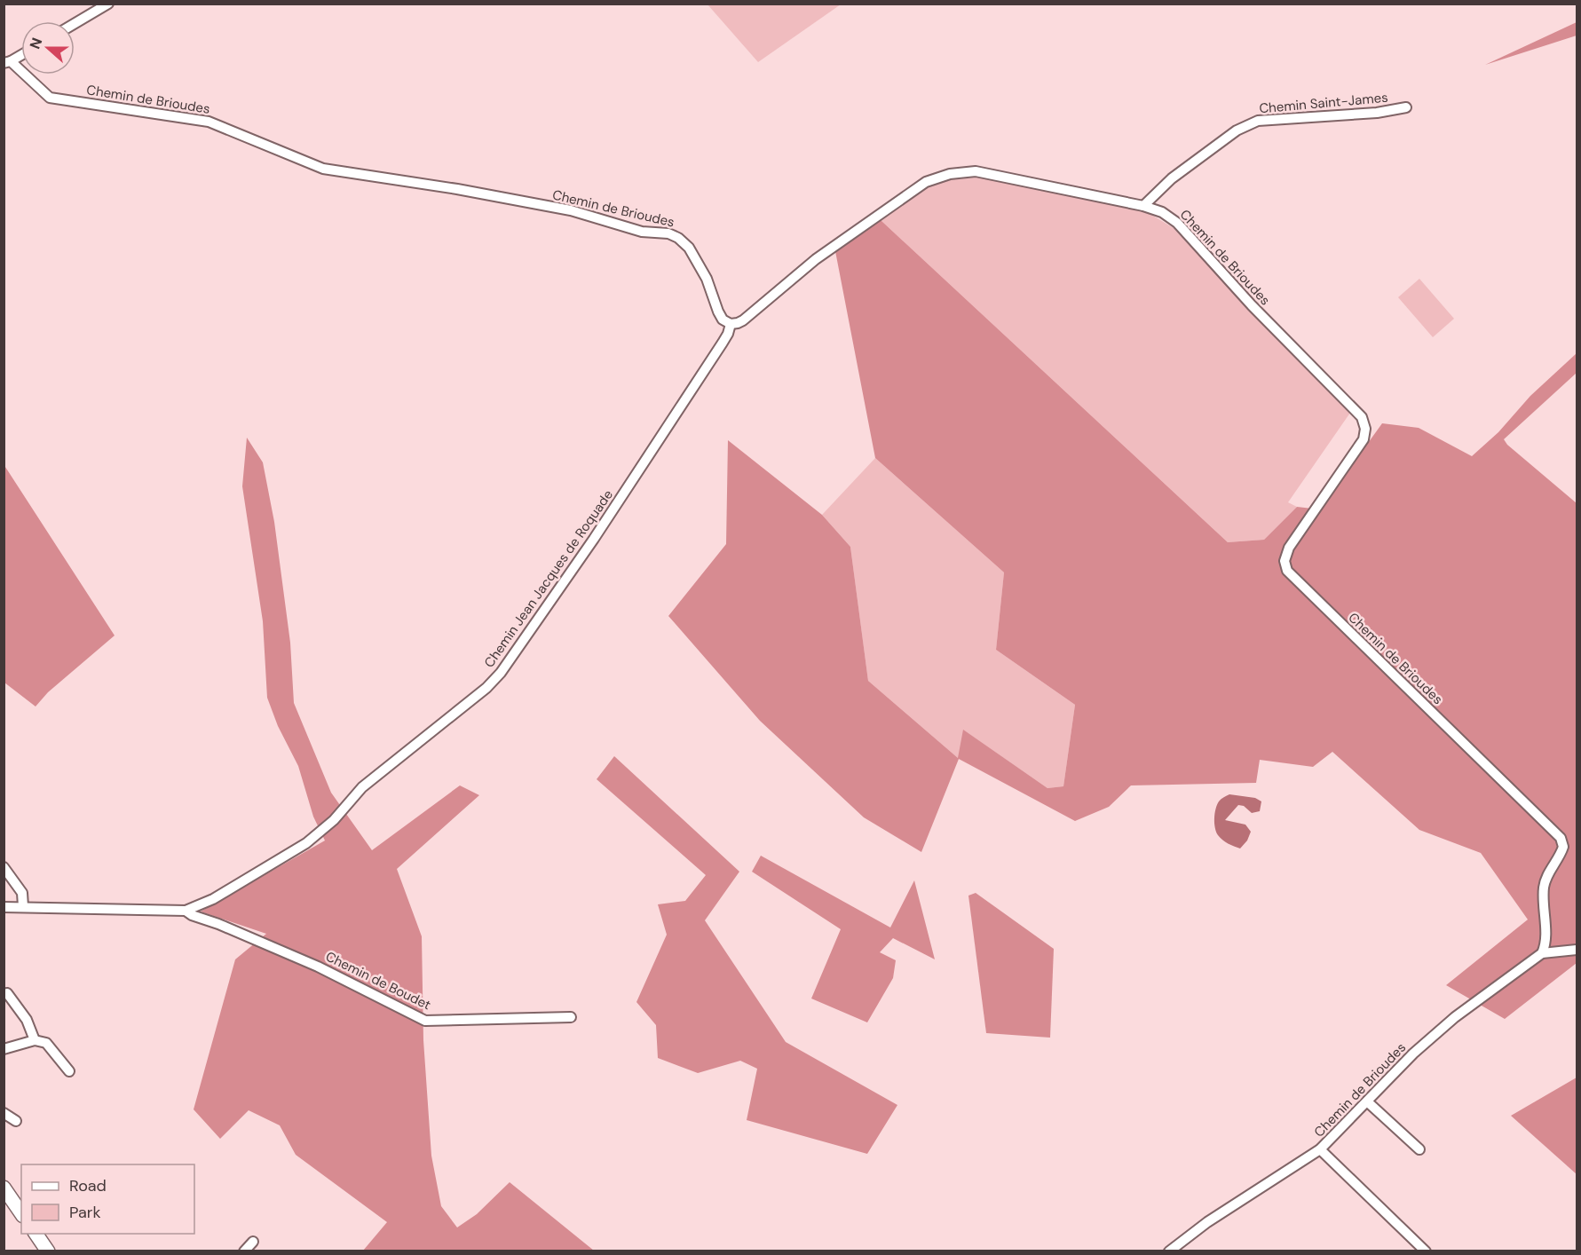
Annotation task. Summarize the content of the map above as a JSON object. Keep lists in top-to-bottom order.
{
  "streets": {
    "street": [
      "Chemin de Brioudes",
      "Chemin Saint-James",
      "Chemin Jean Jacques de Roquade",
      "Chemin de Boudet"
    ]
  },
  "crossings": [
    ["Chemin de Brioudes", "Chemin Saint-James"],
    ["Chemin de Brioudes", "Chemin Jean Jacques de Roquade"],
    ["Chemin Jean Jacques de Roquade", "Chemin de Boudet"]
  ],
  "legend": ["Road", "Park"],
  "north": "left"
}
